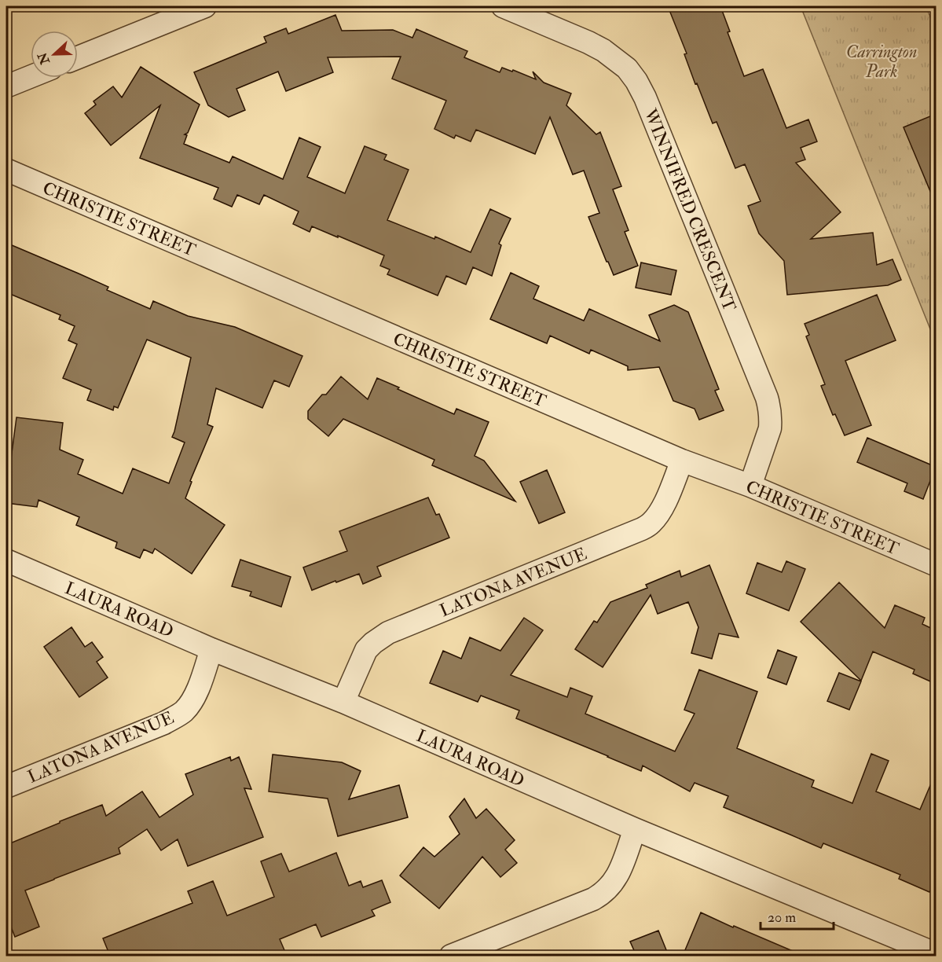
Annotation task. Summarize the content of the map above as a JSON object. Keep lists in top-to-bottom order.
{
  "streets": {
    "street": [
      "WINNIFRED CRESCENT",
      "CHRISTIE STREET",
      "LATONA AVENUE",
      "LAURA ROAD"
    ]
  },
  "crossings": [
    ["WINNIFRED CRESCENT", "CHRISTIE STREET"],
    ["CHRISTIE STREET", "LATONA AVENUE"],
    ["LATONA AVENUE", "LAURA ROAD"]
  ],
  "parks": ["Carrington Park"],
  "scale_bar": "20 m",
  "north": "left"
}
